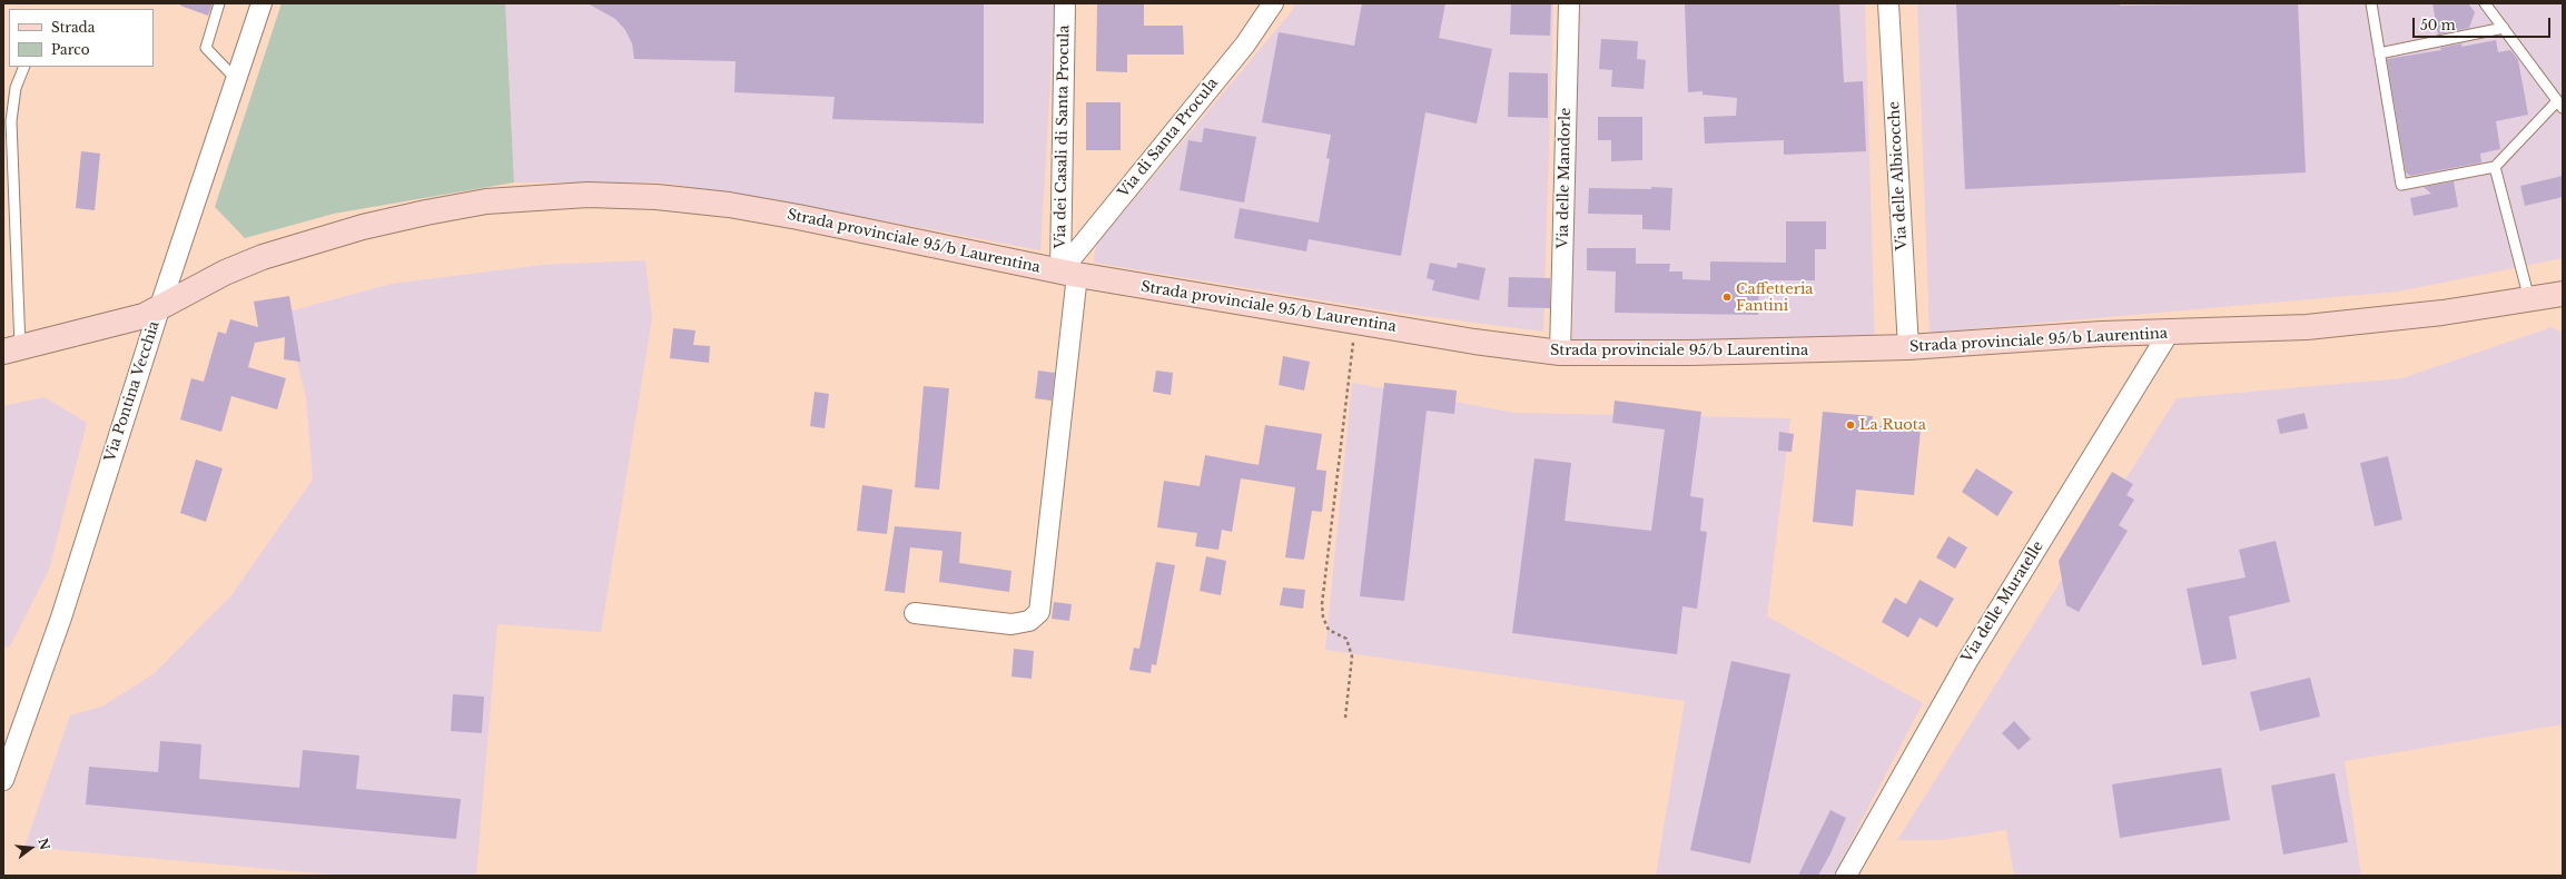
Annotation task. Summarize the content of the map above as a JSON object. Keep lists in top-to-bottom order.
{
  "streets": {
    "main road": ["Strada provinciale 95/b Laurentina"],
    "street": [
      "Via dei Casali di Santa Procula",
      "Via di Santa Procula",
      "Via delle Albicocche",
      "Via delle Mandorle",
      "Via Pontina Vecchia",
      "Via delle Muratelle"
    ]
  },
  "crossings": [
    ["Via dei Casali di Santa Procula", "Via di Santa Procula"],
    ["Via dei Casali di Santa Procula", "Strada provinciale 95/b Laurentina"],
    ["Via di Santa Procula", "Strada provinciale 95/b Laurentina"],
    ["Via delle Albicocche", "Strada provinciale 95/b Laurentina"],
    ["Via delle Mandorle", "Strada provinciale 95/b Laurentina"],
    ["Strada provinciale 95/b Laurentina", "Via Pontina Vecchia"],
    ["Strada provinciale 95/b Laurentina", "Via delle Muratelle"]
  ],
  "places": ["Caffetteria Fantini", "La Ruota"],
  "legend": ["Strada", "Parco"],
  "scale_bar": "50 m",
  "north": "right"
}
